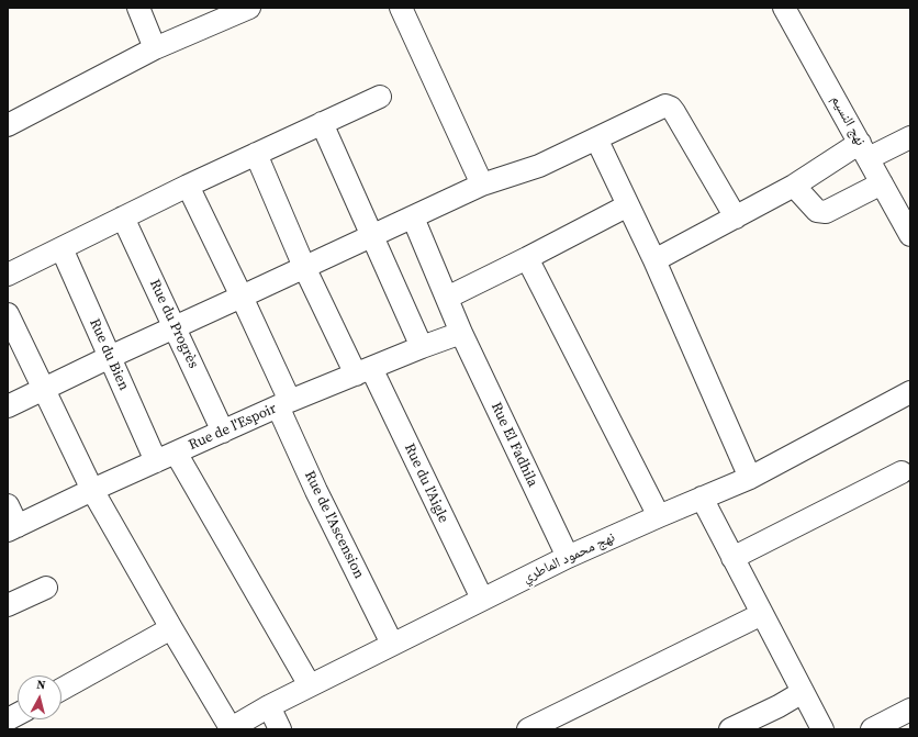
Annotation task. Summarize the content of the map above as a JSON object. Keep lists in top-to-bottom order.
{
  "streets": {
    "street": [
      "نهج النسيم",
      "Rue du Progrès",
      "Rue du Bien",
      "Rue de l'Espoir",
      "Rue El Fadhila",
      "Rue du l'Aigle",
      "Rue de l'Ascension",
      "نهج محمود الماطري"
    ]
  },
  "crossings": [
    ["Rue du Progrès", "Rue de l'Espoir"],
    ["Rue du Bien", "Rue de l'Espoir"],
    ["Rue de l'Espoir", "Rue El Fadhila"],
    ["Rue de l'Espoir", "Rue du l'Aigle"],
    ["Rue de l'Espoir", "Rue de l'Ascension"],
    ["Rue El Fadhila", "نهج محمود الماطري"],
    ["Rue du l'Aigle", "نهج محمود الماطري"],
    ["Rue de l'Ascension", "نهج محمود الماطري"]
  ],
  "north": "top"
}
